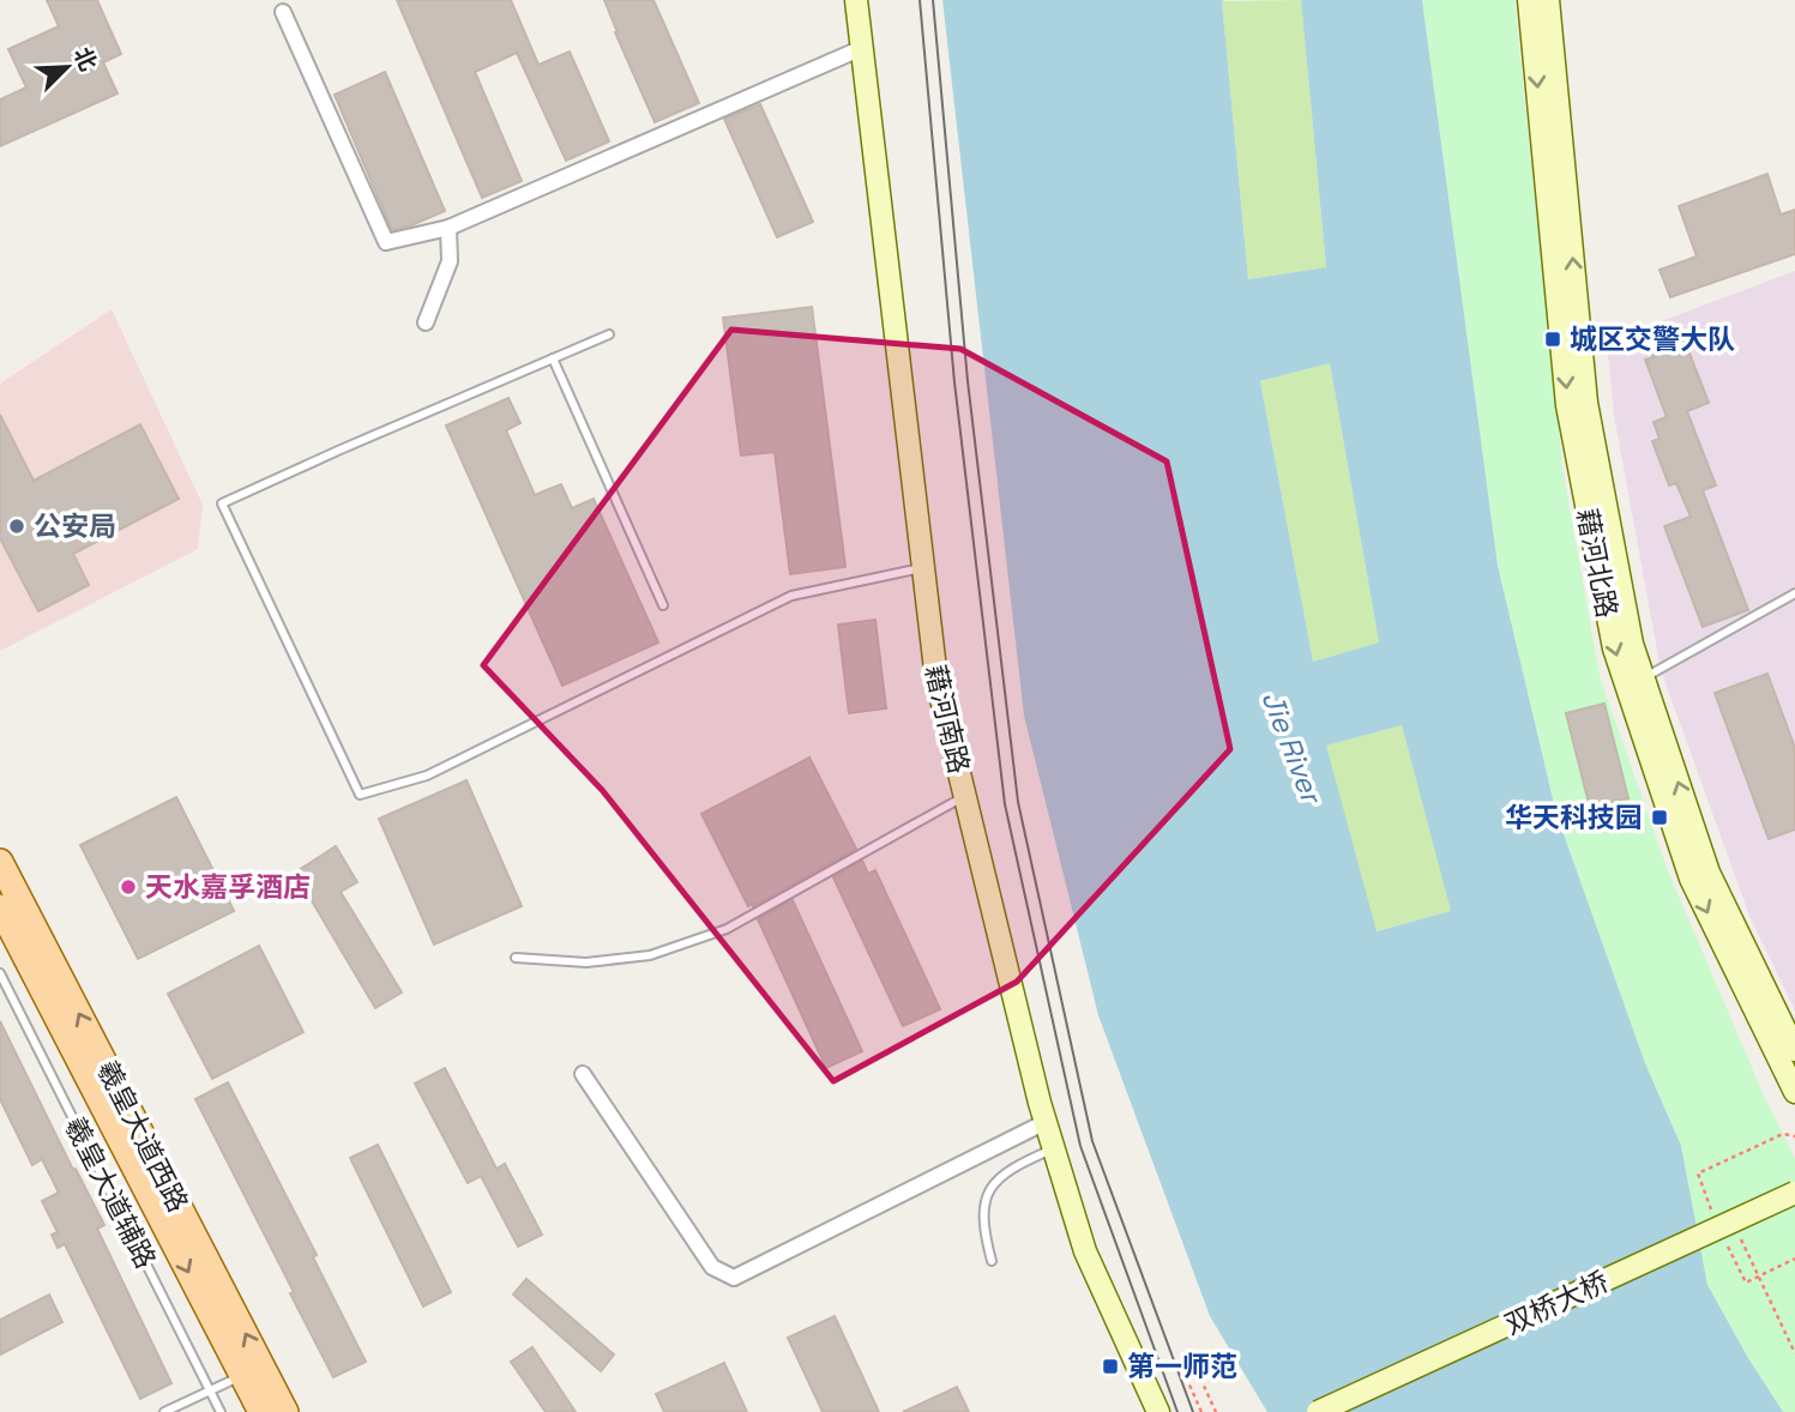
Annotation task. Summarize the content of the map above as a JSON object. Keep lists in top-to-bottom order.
{
  "streets": {
    "main road": [
      "藉河北路",
      "藉河南路",
      "羲皇大道西路",
      "双桥大桥"
    ],
    "lane": ["羲皇大道辅路"]
  },
  "water": ["Jie River"],
  "places": {
    "transit": ["城区交警大队", "华天科技园", "第一师范"],
    "other": ["公安局", "天水嘉孚酒店"]
  },
  "north": "top right"
}
